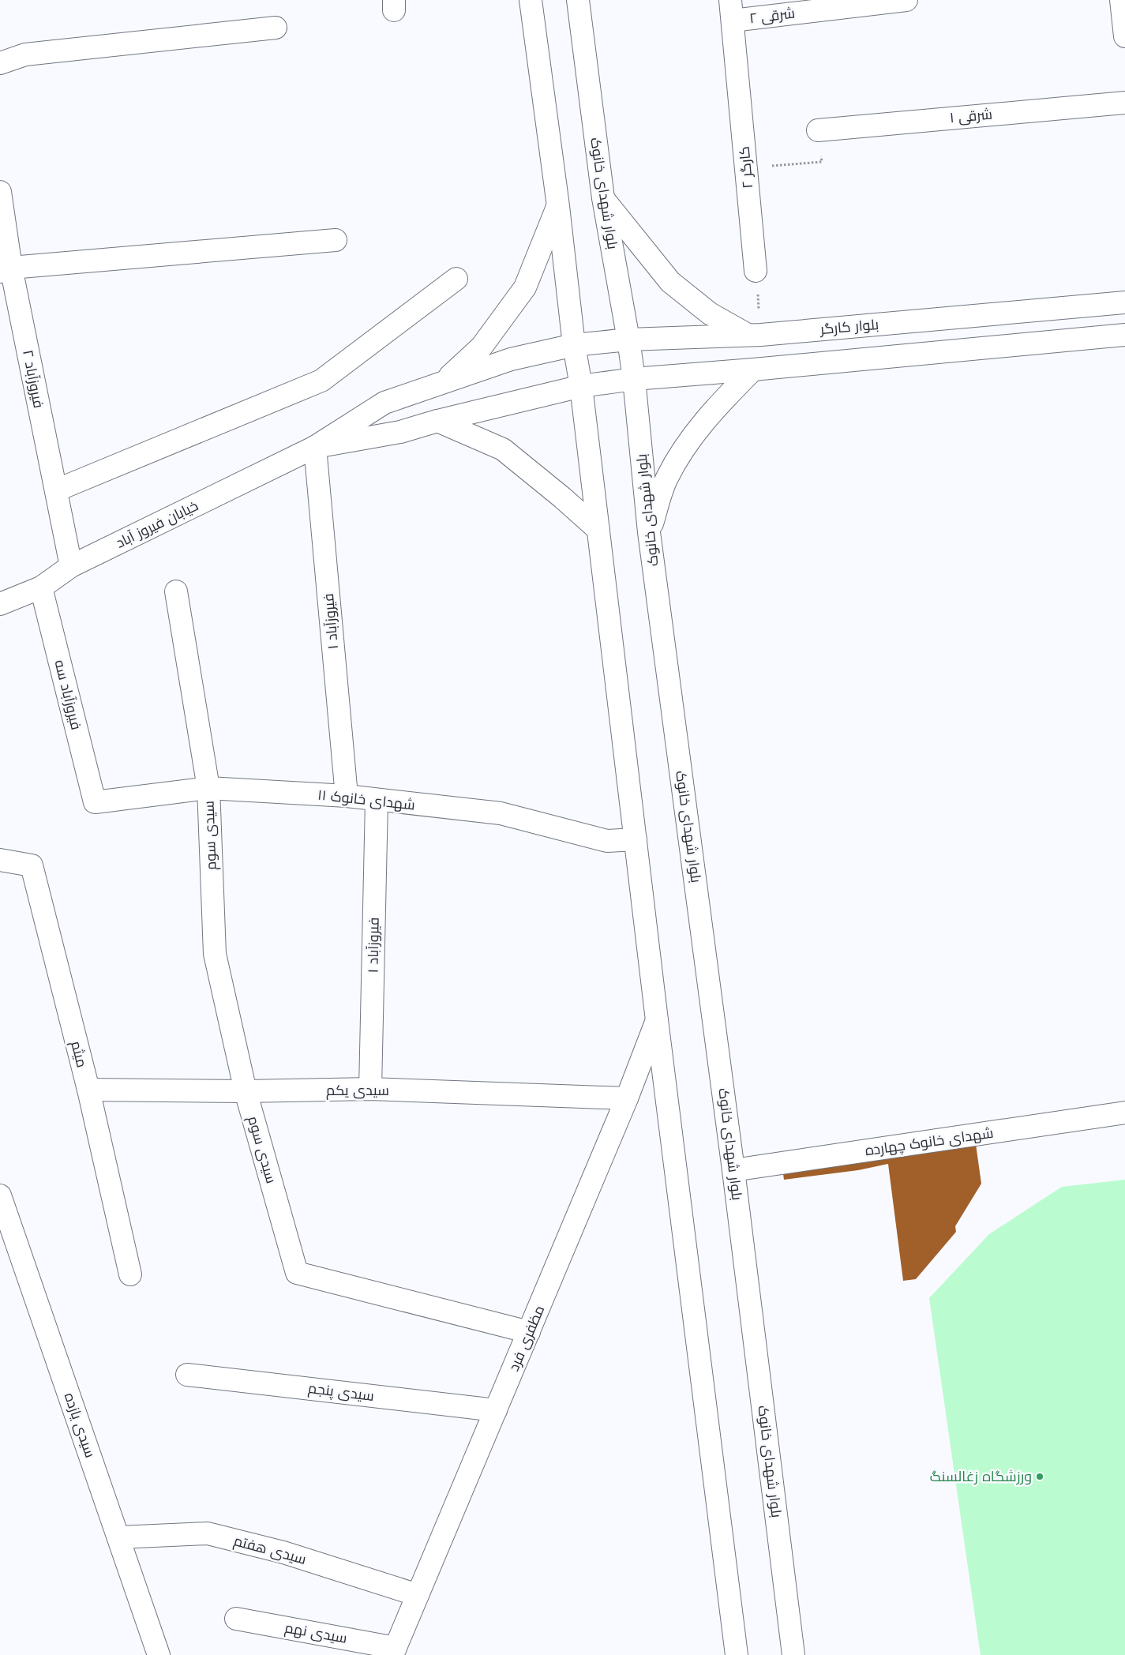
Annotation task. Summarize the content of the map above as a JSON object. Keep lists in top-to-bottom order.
{
  "streets": {
    "street": [
      "شرقی ۲",
      "شرقی ۱",
      "کارگر ۲",
      "بلوار شهدای خانوک",
      "بلوار کارگر",
      "فیروزآباد ۲",
      "خیابان فیروز آباد",
      "فیروزآباد ۱",
      "فیروزآباد سه",
      "شهدای خانوک ۱۱",
      "سیدی سوم",
      "میثم",
      "سیدی یکم",
      "شهدای خانوک چهارده",
      "مظفری فرد",
      "سیدی پنجم",
      "سیدی یازده",
      "سیدی هفتم",
      "سیدی نهم"
    ]
  },
  "crossings": [
    ["شرقی ۲", "کارگر ۲"],
    ["بلوار شهدای خانوک", "بلوار کارگر"],
    ["بلوار شهدای خانوک", "شهدای خانوک چهارده"],
    ["بلوار کارگر", "خیابان فیروز آباد"],
    ["بلوار کارگر", "فیروزآباد ۱"],
    ["فیروزآباد ۲", "خیابان فیروز آباد"],
    ["خیابان فیروز آباد", "فیروزآباد ۱"],
    ["خیابان فیروز آباد", "فیروزآباد سه"],
    ["فیروزآباد ۱", "شهدای خانوک ۱۱"],
    ["فیروزآباد ۱", "سیدی یکم"],
    ["فیروزآباد سه", "شهدای خانوک ۱۱"],
    ["شهدای خانوک ۱۱", "سیدی سوم"],
    ["سیدی سوم", "سیدی یکم"],
    ["سیدی سوم", "مظفری فرد"],
    ["میثم", "سیدی یکم"],
    ["سیدی یکم", "مظفری فرد"],
    ["مظفری فرد", "سیدی پنجم"],
    ["مظفری فرد", "سیدی هفتم"],
    ["مظفری فرد", "سیدی نهم"],
    ["سیدی یازده", "سیدی هفتم"]
  ],
  "places": ["ورزشگاه زغالسنگ"]
}
